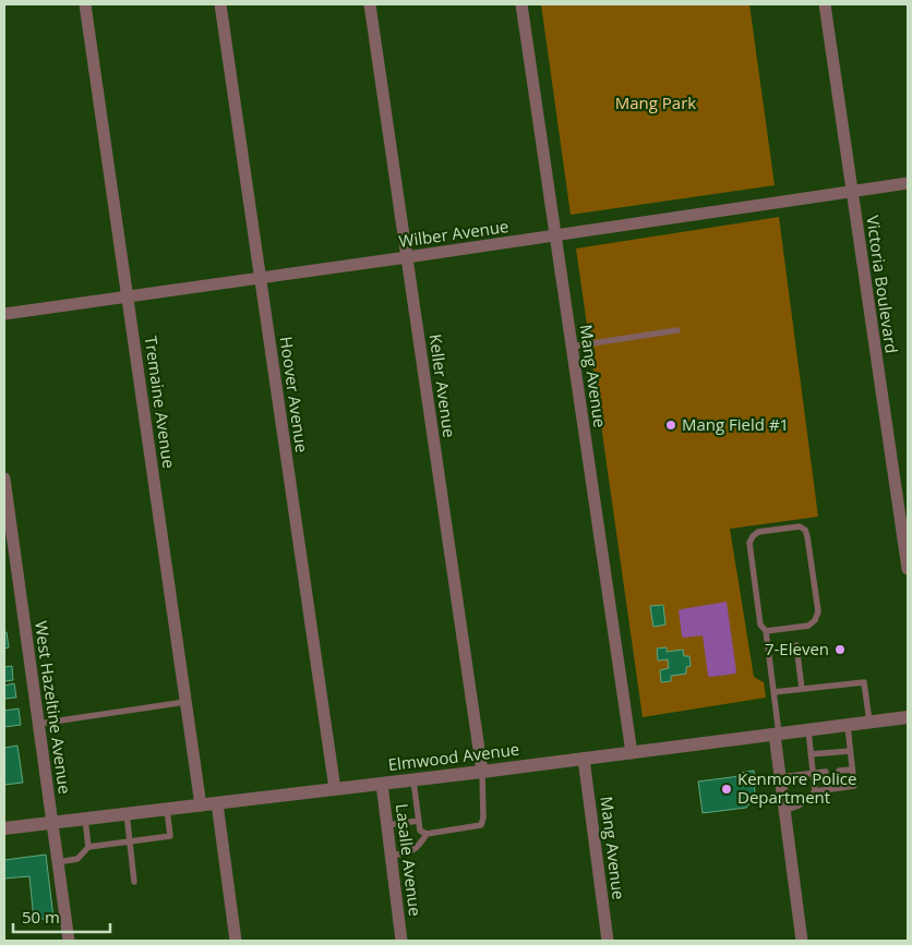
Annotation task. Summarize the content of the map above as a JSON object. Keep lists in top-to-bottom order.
{
  "streets": {
    "street": [
      "Wilber Avenue",
      "Victoria Boulevard",
      "Mang Avenue",
      "Keller Avenue",
      "Hoover Avenue",
      "Tremaine Avenue",
      "West Hazeltine Avenue",
      "Elmwood Avenue",
      "Lasalle Avenue"
    ]
  },
  "crossings": [
    ["Wilber Avenue", "Victoria Boulevard"],
    ["Wilber Avenue", "Mang Avenue"],
    ["Wilber Avenue", "Keller Avenue"],
    ["Wilber Avenue", "Hoover Avenue"],
    ["Wilber Avenue", "Tremaine Avenue"],
    ["Mang Avenue", "Elmwood Avenue"],
    ["Keller Avenue", "Elmwood Avenue"],
    ["Hoover Avenue", "Elmwood Avenue"],
    ["Tremaine Avenue", "Elmwood Avenue"],
    ["West Hazeltine Avenue", "Elmwood Avenue"],
    ["Elmwood Avenue", "Lasalle Avenue"]
  ],
  "parks": ["Mang Park"],
  "places": ["Mang Field #1", "7-Eleven", "Kenmore Police Department"],
  "scale_bar": "50 m"
}
